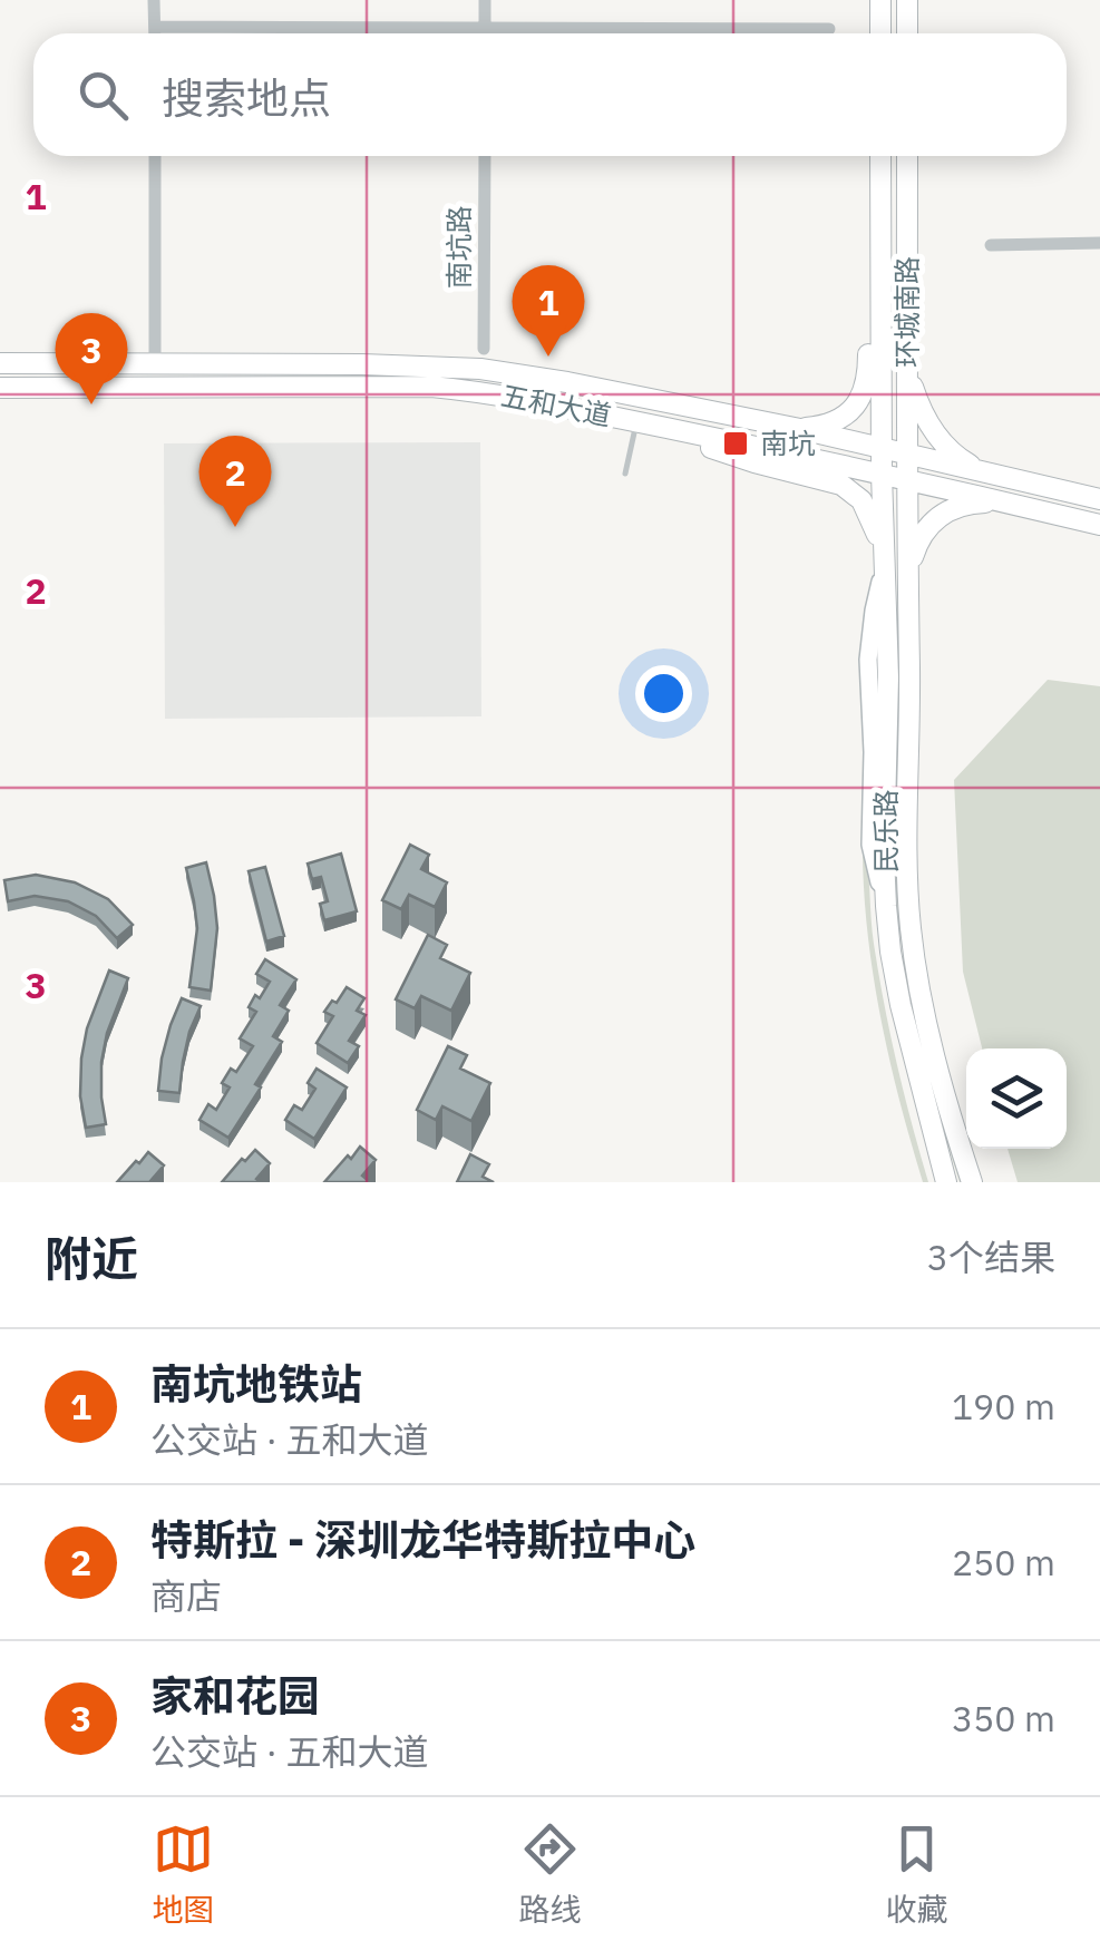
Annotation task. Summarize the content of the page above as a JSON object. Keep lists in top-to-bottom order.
{
  "streets": {
    "main road": ["环城南路", "五和大道", "民乐路"],
    "street": ["南坑路"]
  },
  "crossings": [
    ["环城南路", "五和大道"],
    ["环城南路", "民乐路"],
    ["五和大道", "民乐路"]
  ],
  "places": {
    "transit": ["南坑"]
  },
  "page": {
    "search": "搜索地点",
    "pins": ["1", "3", "2"],
    "heading": ["附近", "3个结果"],
    "list": [
      {
        "mark": "1",
        "name": "南坑地铁站",
        "note": "公交站 · 五和大道",
        "value": "190 m"
      },
      {
        "mark": "2",
        "name": "特斯拉 - 深圳龙华特斯拉中心",
        "note": "商店",
        "value": "250 m"
      },
      {
        "mark": "3",
        "name": "家和花园",
        "note": "公交站 · 五和大道",
        "value": "350 m"
      }
    ],
    "nav": ["地图", "路线", "收藏"]
  },
  "grid": {
    "rows": ["1", "2", "3"]
  }
}
